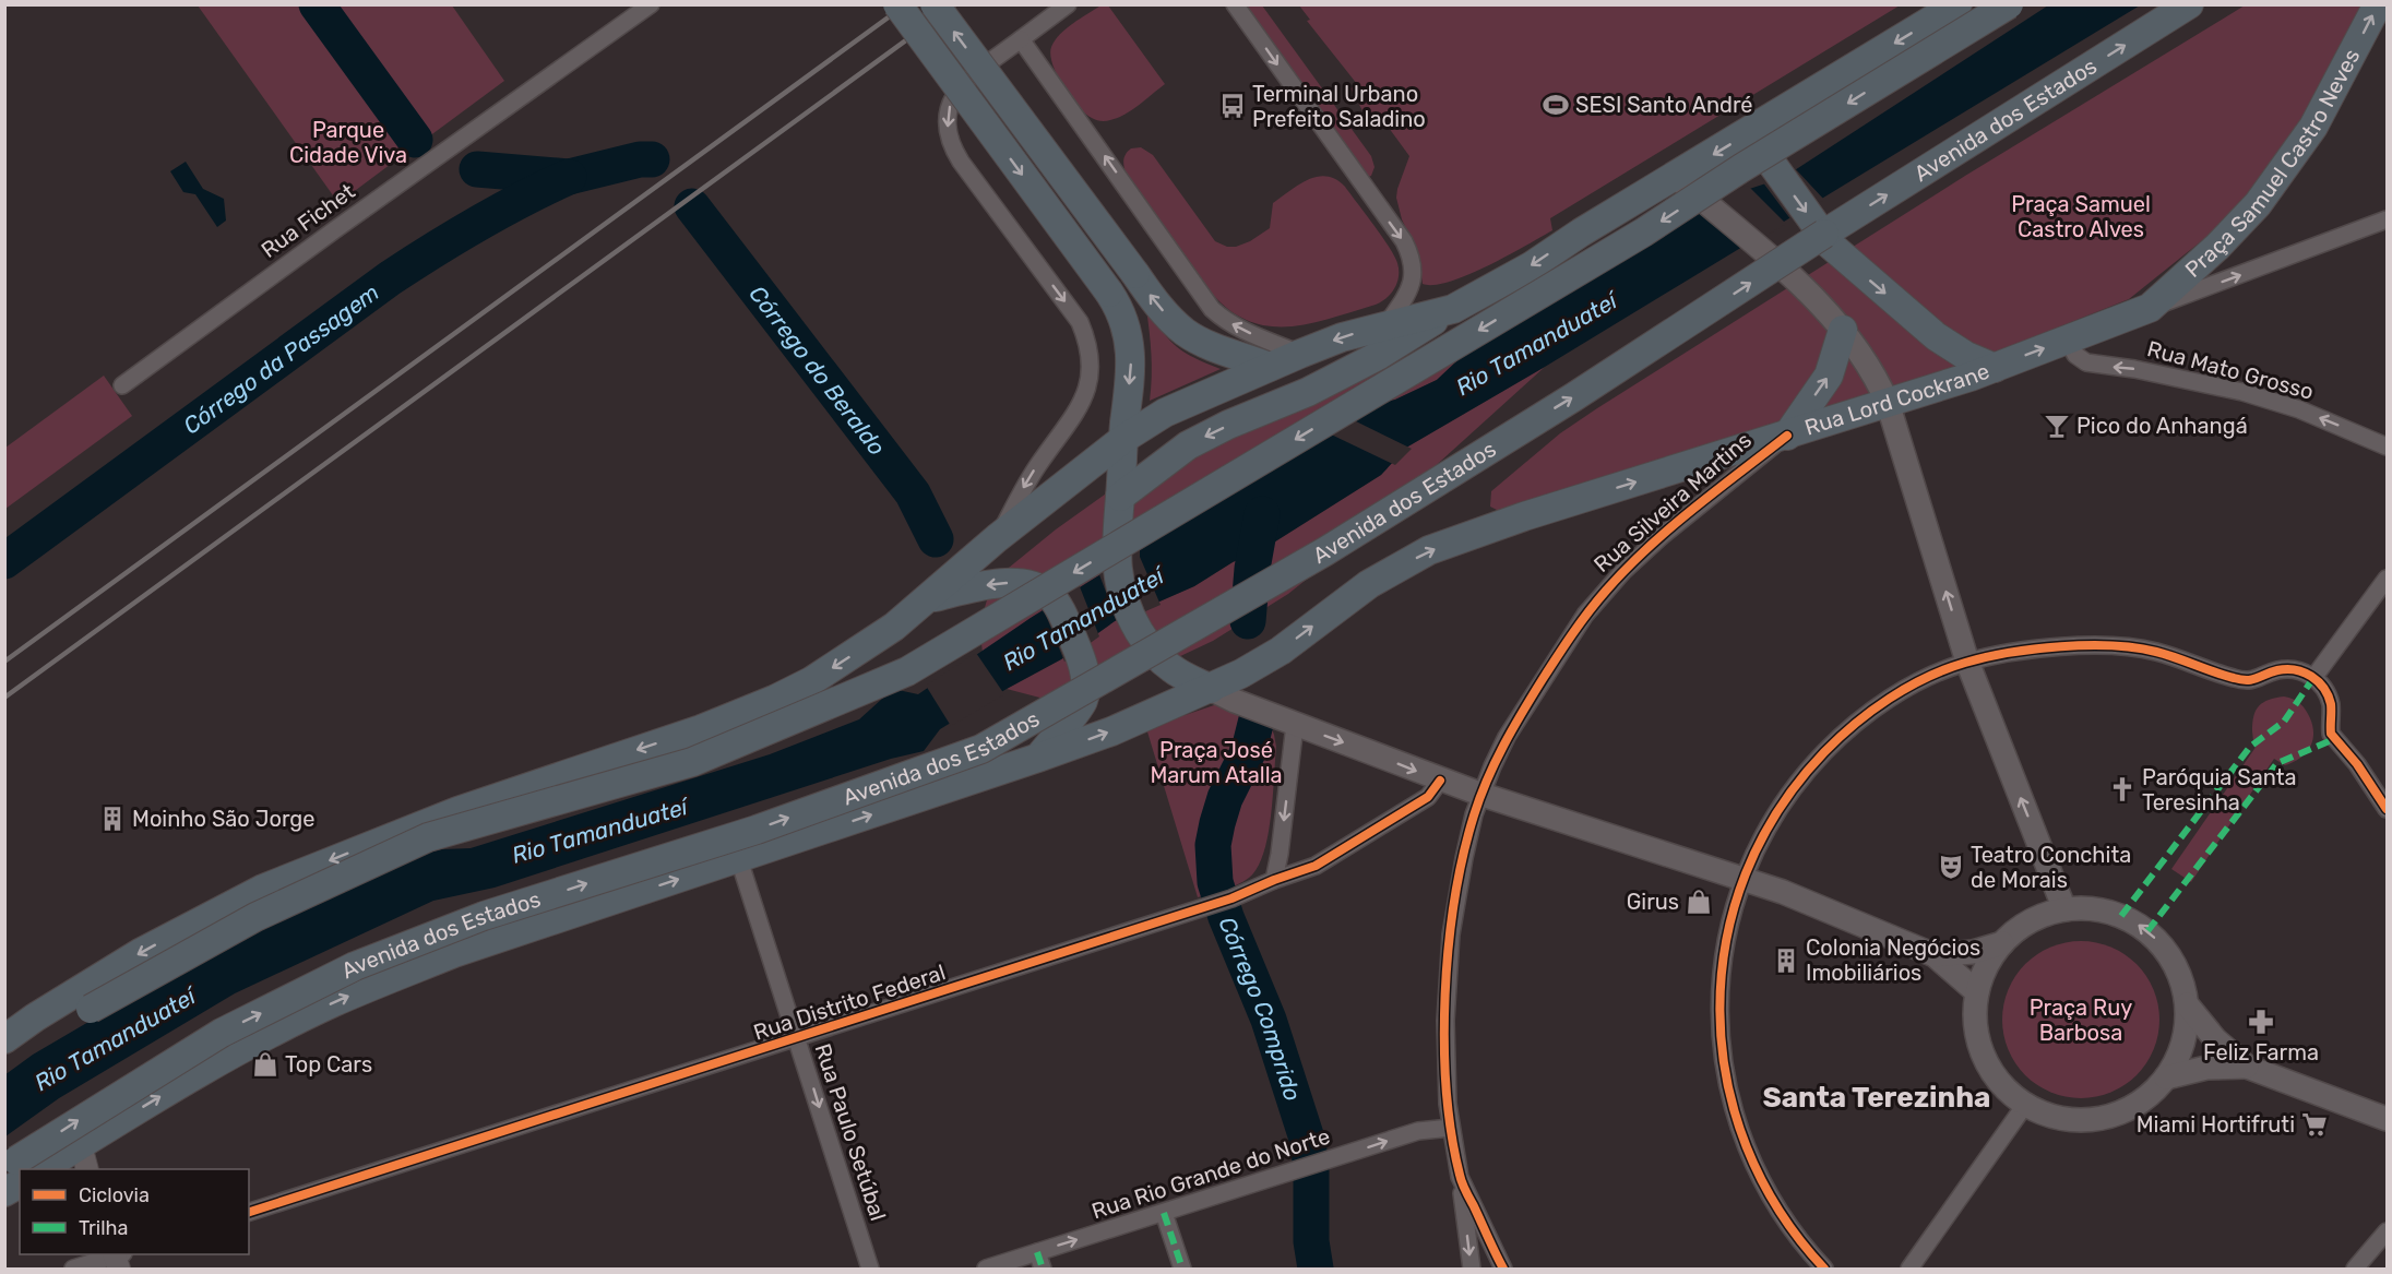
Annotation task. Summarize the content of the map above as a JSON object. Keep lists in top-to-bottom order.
{
  "streets": {
    "highway": ["Avenida dos Estados", "Praça Samuel Castro Neves", "Rua Lord Cockrane"],
    "street": [
      "Rua Fichet",
      "Rua Mato Grosso",
      "Rua Silveira Martins",
      "Rua Distrito Federal",
      "Rua Paulo Setúbal",
      "Rua Rio Grande do Norte"
    ]
  },
  "crossings": [
    ["Avenida dos Estados", "Rua Lord Cockrane"],
    ["Avenida dos Estados", "Rua Paulo Setúbal"],
    ["Praça Samuel Castro Neves", "Rua Lord Cockrane"],
    ["Rua Mato Grosso", "Rua Lord Cockrane"],
    ["Rua Lord Cockrane", "Rua Silveira Martins"],
    ["Rua Silveira Martins", "Rua Rio Grande do Norte"],
    ["Rua Distrito Federal", "Rua Paulo Setúbal"]
  ],
  "one_way": [
    "Praça Samuel Castro Neves",
    "Rua Mato Grosso",
    "Rua Lord Cockrane",
    "Rua Paulo Setúbal",
    "Rua Rio Grande do Norte"
  ],
  "districts": ["Santa Terezinha"],
  "water": [
    "Rio Tamanduateí",
    "Córrego da Passagem",
    "Córrego do Beraldo",
    "Córrego Comprido"
  ],
  "parks": [
    "Parque Cidade Viva",
    "Praça Samuel Castro Alves",
    "Praça José Marum Atalla",
    "Praça Ruy Barbosa"
  ],
  "places": {
    "sports": ["SESI Santo André"],
    "bus stop": ["Terminal Urbano Prefeito Saladino"],
    "bar": ["Pico do Anhangá"],
    "church": ["Paróquia Santa Teresinha"],
    "building": ["Moinho São Jorge", "Colonia Negócios Imobiliários"],
    "theatre": ["Teatro Conchita de Morais"],
    "shop": ["Girus", "Top Cars"],
    "pharmacy": ["Feliz Farma"],
    "supermarket": ["Miami Hortifruti"]
  },
  "legend": ["Ciclovia", "Trilha"]
}
